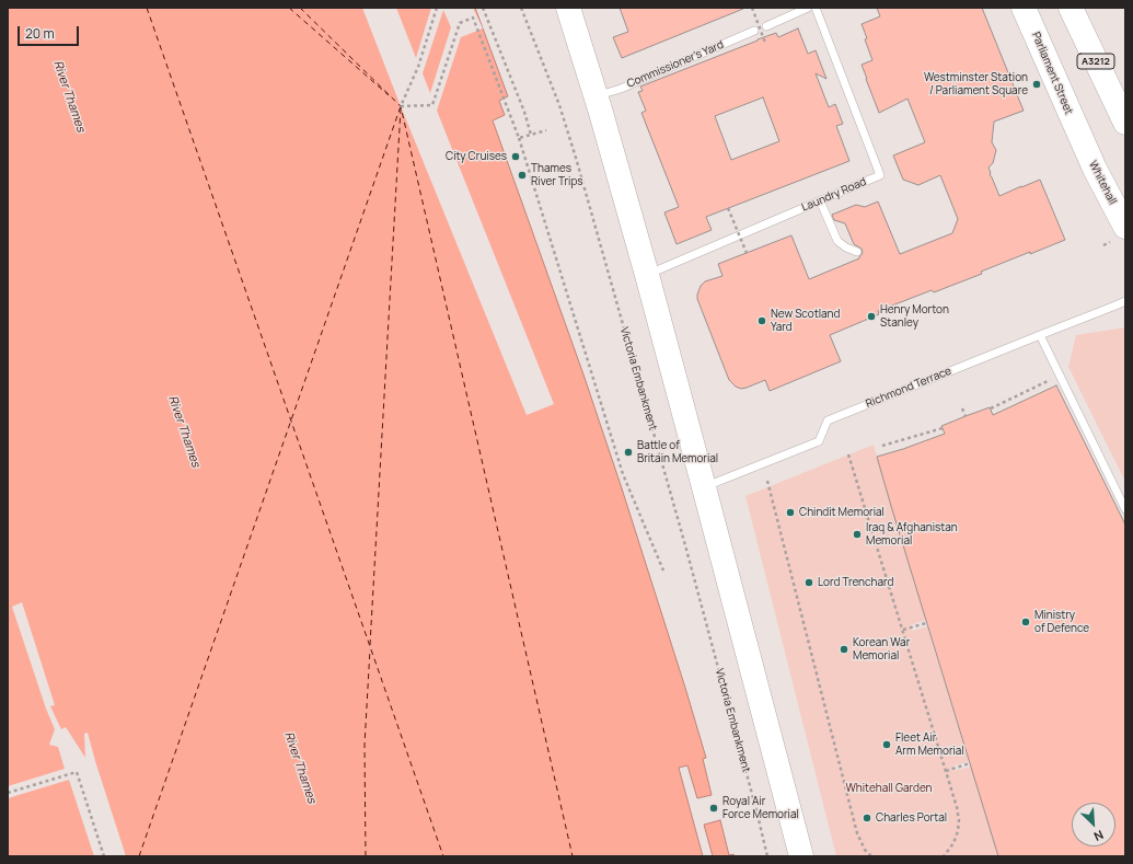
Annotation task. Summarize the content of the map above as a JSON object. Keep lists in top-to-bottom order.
{
  "streets": {
    "main road": ["A3212", "Parliament Street", "Whitehall"],
    "lane": ["Commissioner's Yard", "Laundry Road", "Richmond Terrace"],
    "path": ["Victoria Embankment"]
  },
  "crossings": [
    ["Parliament Street", "Whitehall"]
  ],
  "water": ["River Thames"],
  "parks": ["Whitehall Garden"],
  "places": [
    "Westminster Station / Parliament Square",
    "City Cruises",
    "Thames River Trips",
    "Henry Morton Stanley",
    "New Scotland Yard",
    "Battle of Britain Memorial",
    "Chindit Memorial",
    "Iraq & Afghanistan Memorial",
    "Lord Trenchard",
    "Ministry of Defence",
    "Korean War Memorial",
    "Fleet Air Arm Memorial",
    "Royal Air Force Memorial",
    "Charles Portal"
  ],
  "scale_bar": "20 m",
  "north": "bottom right"
}
